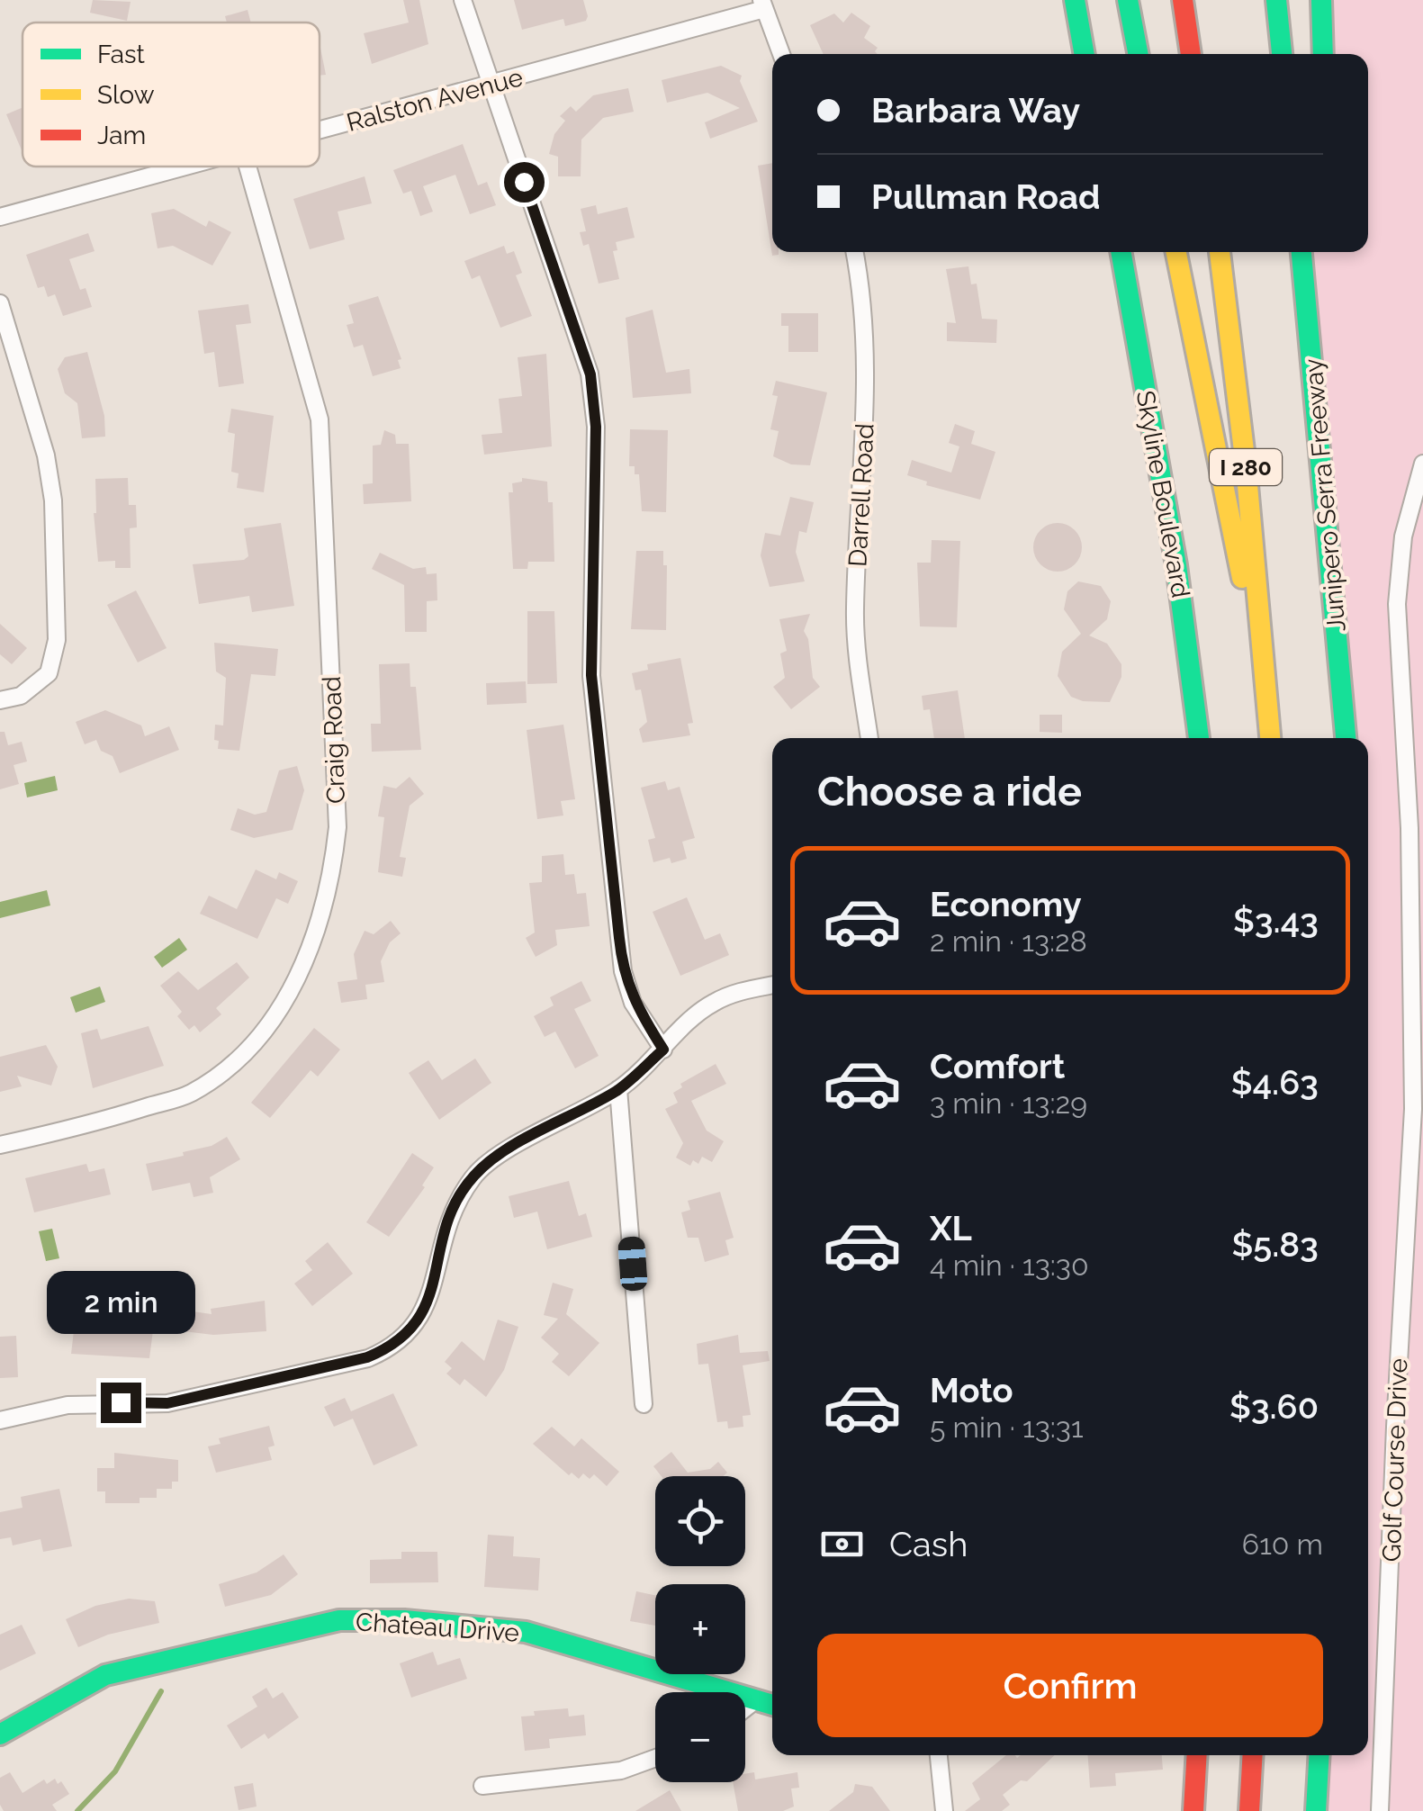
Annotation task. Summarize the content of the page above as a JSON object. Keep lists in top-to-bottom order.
{
  "streets": {
    "main road": [
      "I 280",
      "Skyline Boulevard",
      "Junipero Serra Freeway",
      "Chateau Drive"
    ],
    "street": [
      "Ralston Avenue",
      "Darrell Road",
      "Craig Road",
      "Golf Course Drive"
    ]
  },
  "legend": ["Fast", "Slow", "Jam"],
  "page": {
    "banner": ["Barbara Way", "Pullman Road"],
    "heading": "Choose a ride",
    "list": [
      {
        "name": "Economy",
        "note": "2 min · 13:28",
        "value": "$3.43"
      },
      {
        "name": "Comfort",
        "note": "3 min · 13:29",
        "value": "$4.63"
      },
      {
        "name": "XL",
        "note": "4 min · 13:30",
        "value": "$5.83"
      },
      {
        "name": "Moto",
        "note": "5 min · 13:31",
        "value": "$3.60"
      }
    ],
    "bubble": "2 min",
    "map_buttons": ["+", "−"],
    "pay": ["Cash", "610 m"],
    "buttons": "Confirm"
  }
}
